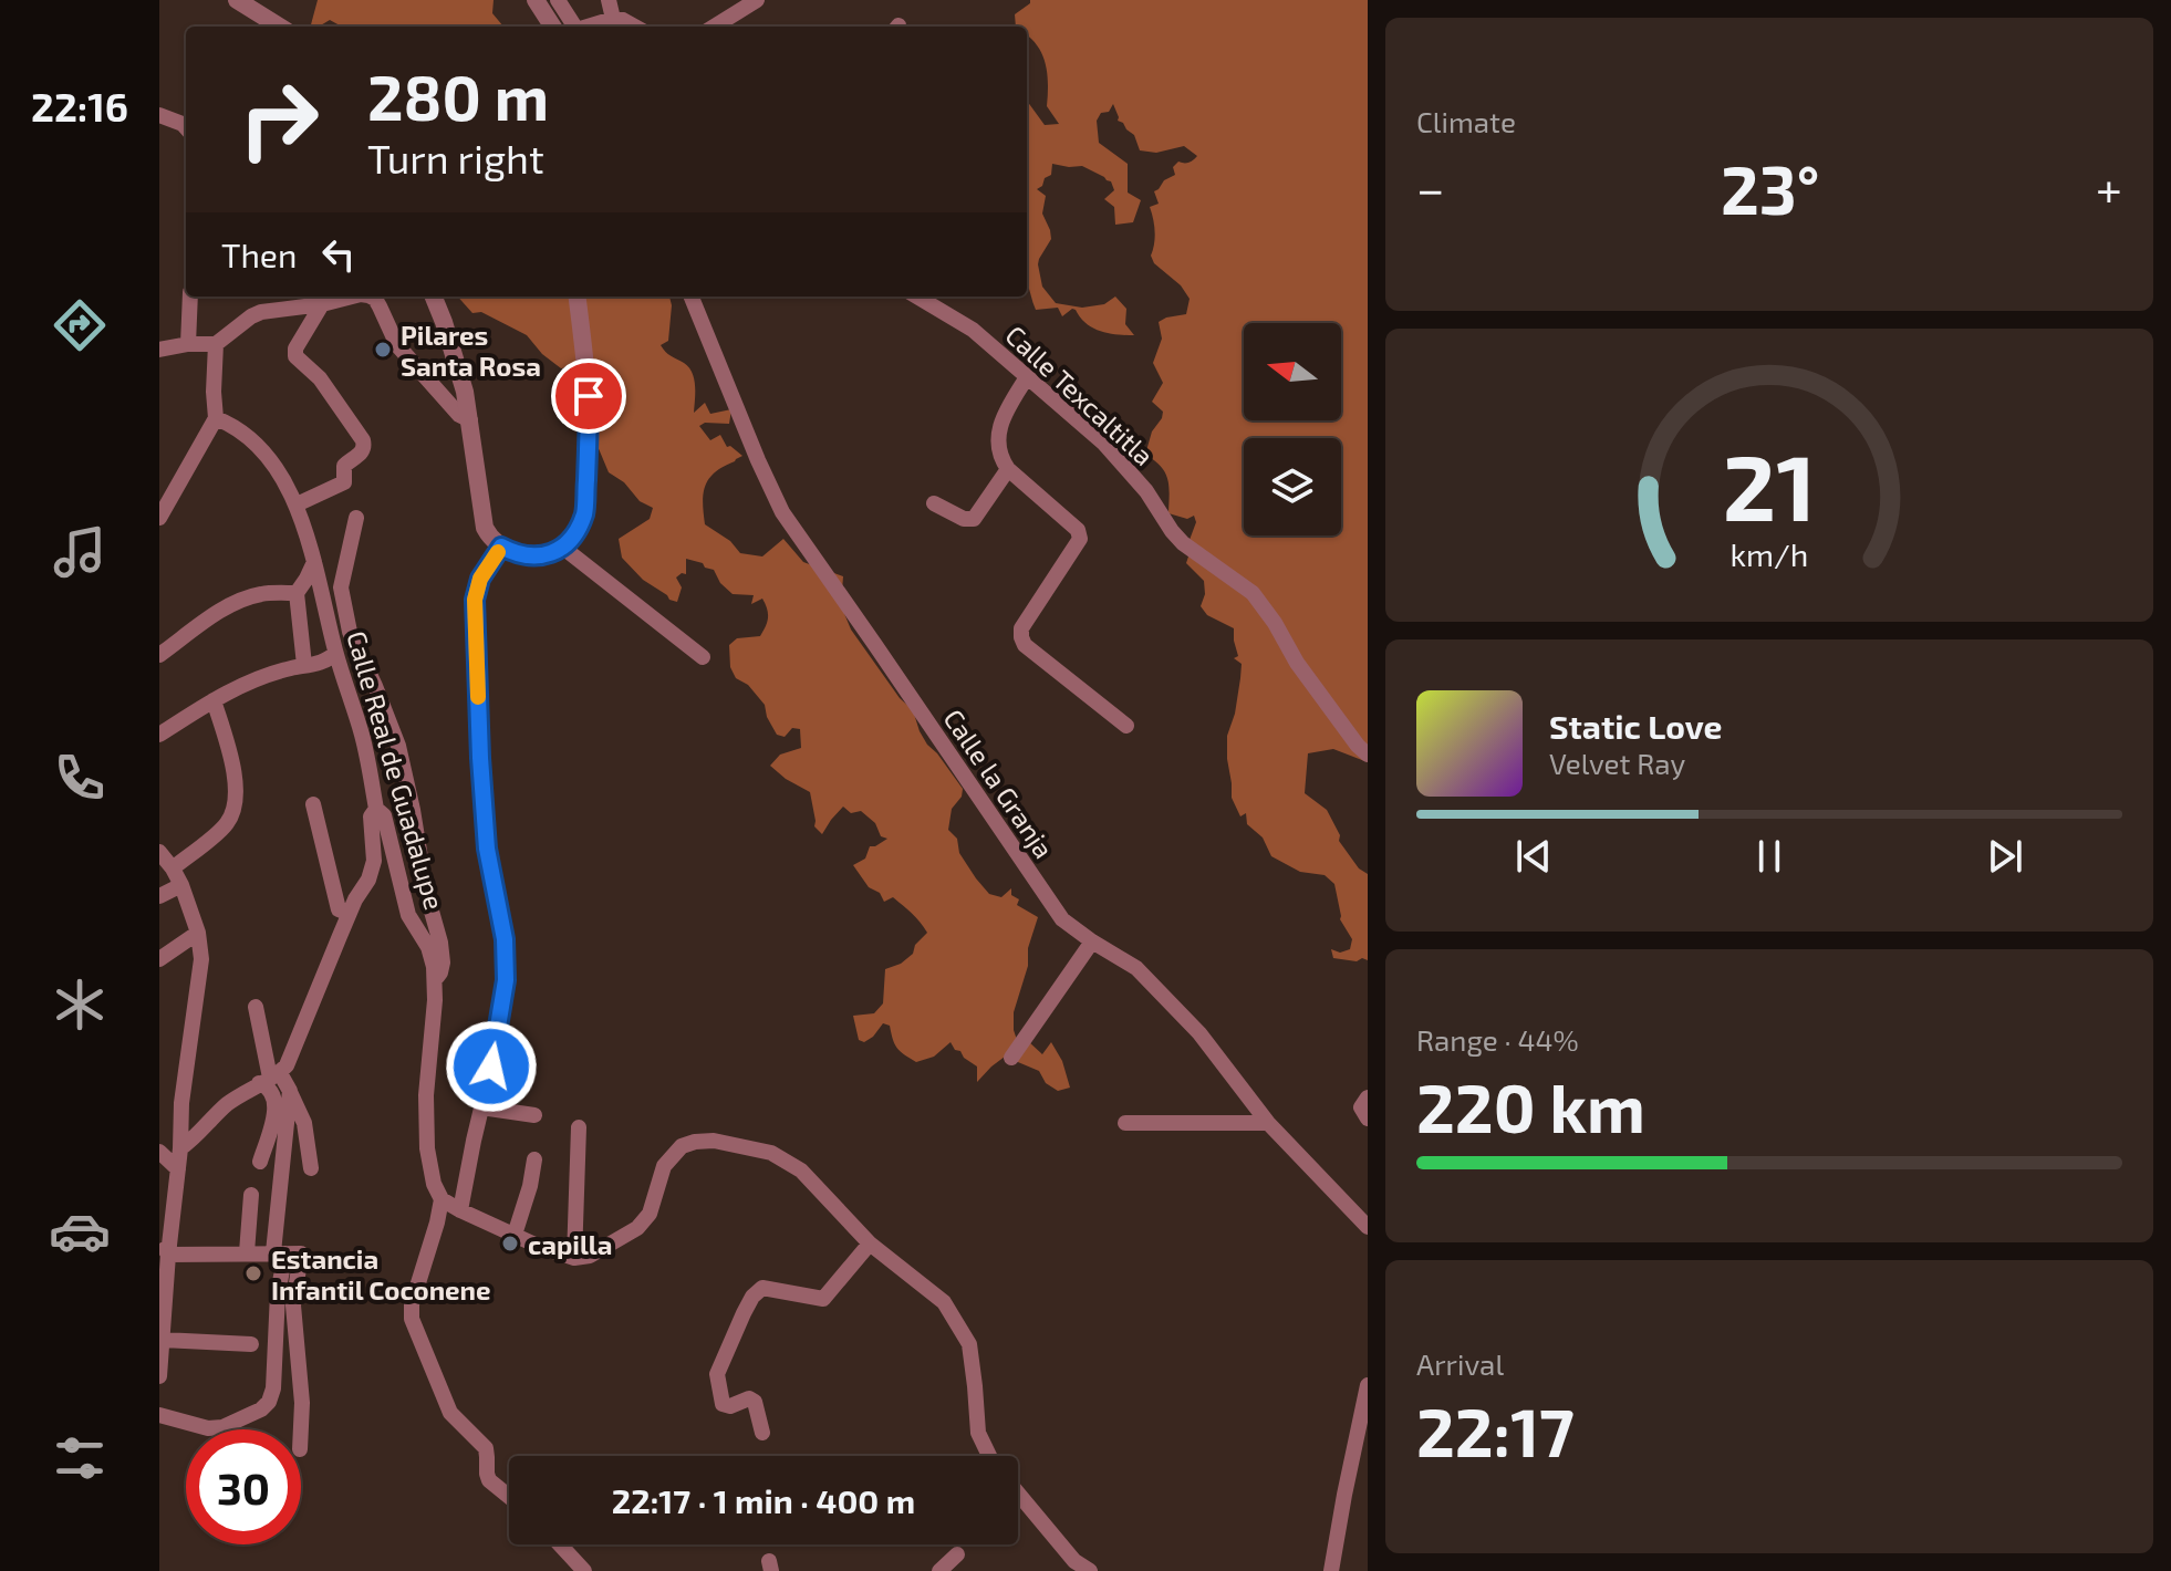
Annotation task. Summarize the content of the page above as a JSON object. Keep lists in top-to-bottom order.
{
  "streets": {
    "street": ["Calle Texcaltitla", "Calle Real de Guadalupe", "Calle la Granja"]
  },
  "places": ["Pilares Santa Rosa", "capilla", "Estancia Infantil Coconene"],
  "north": "left",
  "page": {
    "tabs": "22:16",
    "tile": [
      "Climate",
      ["Range · 44%", "220 km"],
      ["Arrival", "22:17"]
    ],
    "turn": ["280 m", "Turn right"],
    "heat": ["−", "23°", "+"],
    "then": "Then",
    "song": ["Static Love", "Velvet Ray"],
    "limit": "30",
    "trip": "22:17 · 1 min · 400 m",
    "gauge": ["21", "km/h"]
  }
}
